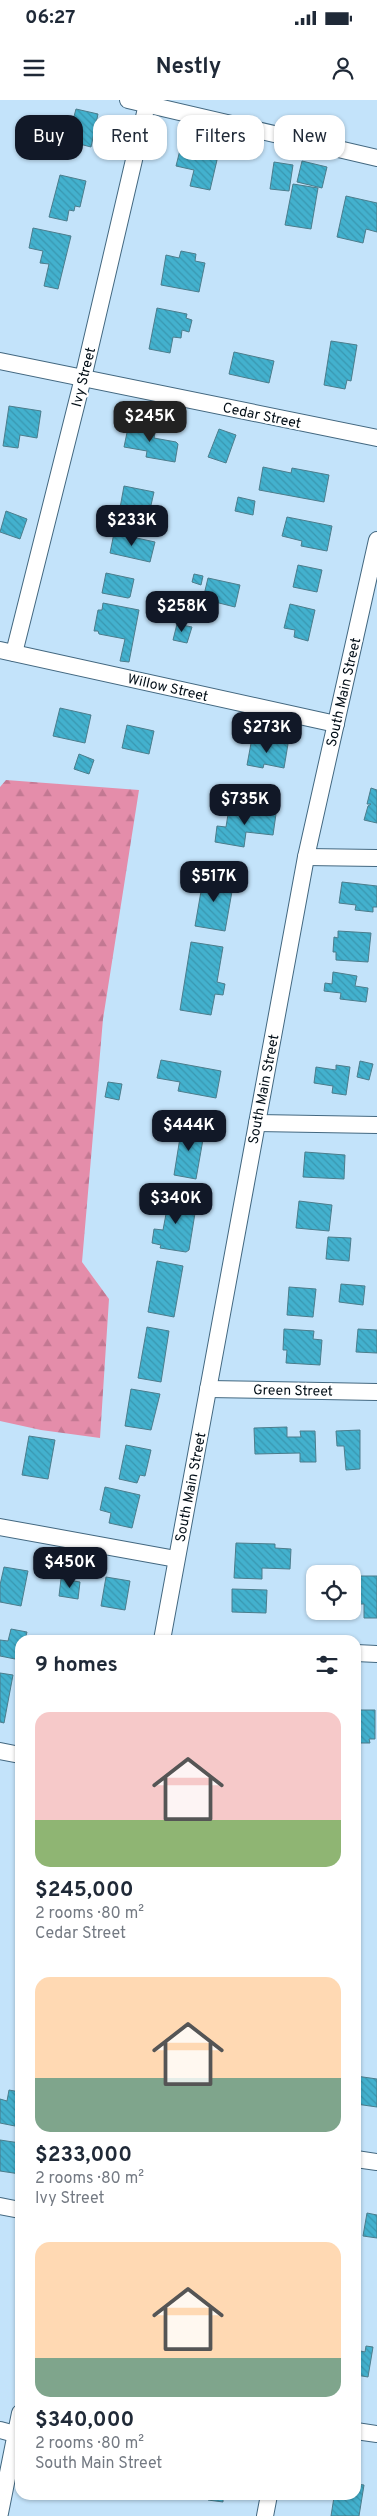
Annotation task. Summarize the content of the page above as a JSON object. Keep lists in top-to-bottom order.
{
  "streets": {
    "street": [
      "Ivy Street",
      "Cedar Street",
      "Willow Street",
      "South Main Street",
      "Green Street"
    ]
  },
  "crossings": [
    ["Ivy Street", "Cedar Street"],
    ["Ivy Street", "Willow Street"],
    ["Willow Street", "South Main Street"],
    ["South Main Street", "Green Street"]
  ],
  "page": {
    "status": "06:27",
    "header": "Nestly",
    "chip": [
      "Buy",
      "Rent",
      "Filters",
      "New"
    ],
    "price": [
      "$245K",
      "$233K",
      "$258K",
      "$273K",
      "$735K",
      "$517K",
      "$444K",
      "$340K",
      "$450K"
    ],
    "heading": "9 homes",
    "list": [
      {
        "name": "$245,000",
        "note": "2 rooms · 80 m² · Cedar Street"
      },
      {
        "name": "$233,000",
        "note": "2 rooms · 80 m² · Ivy Street"
      },
      {
        "name": "$340,000",
        "note": "2 rooms · 80 m² · South Main Street"
      }
    ]
  }
}
